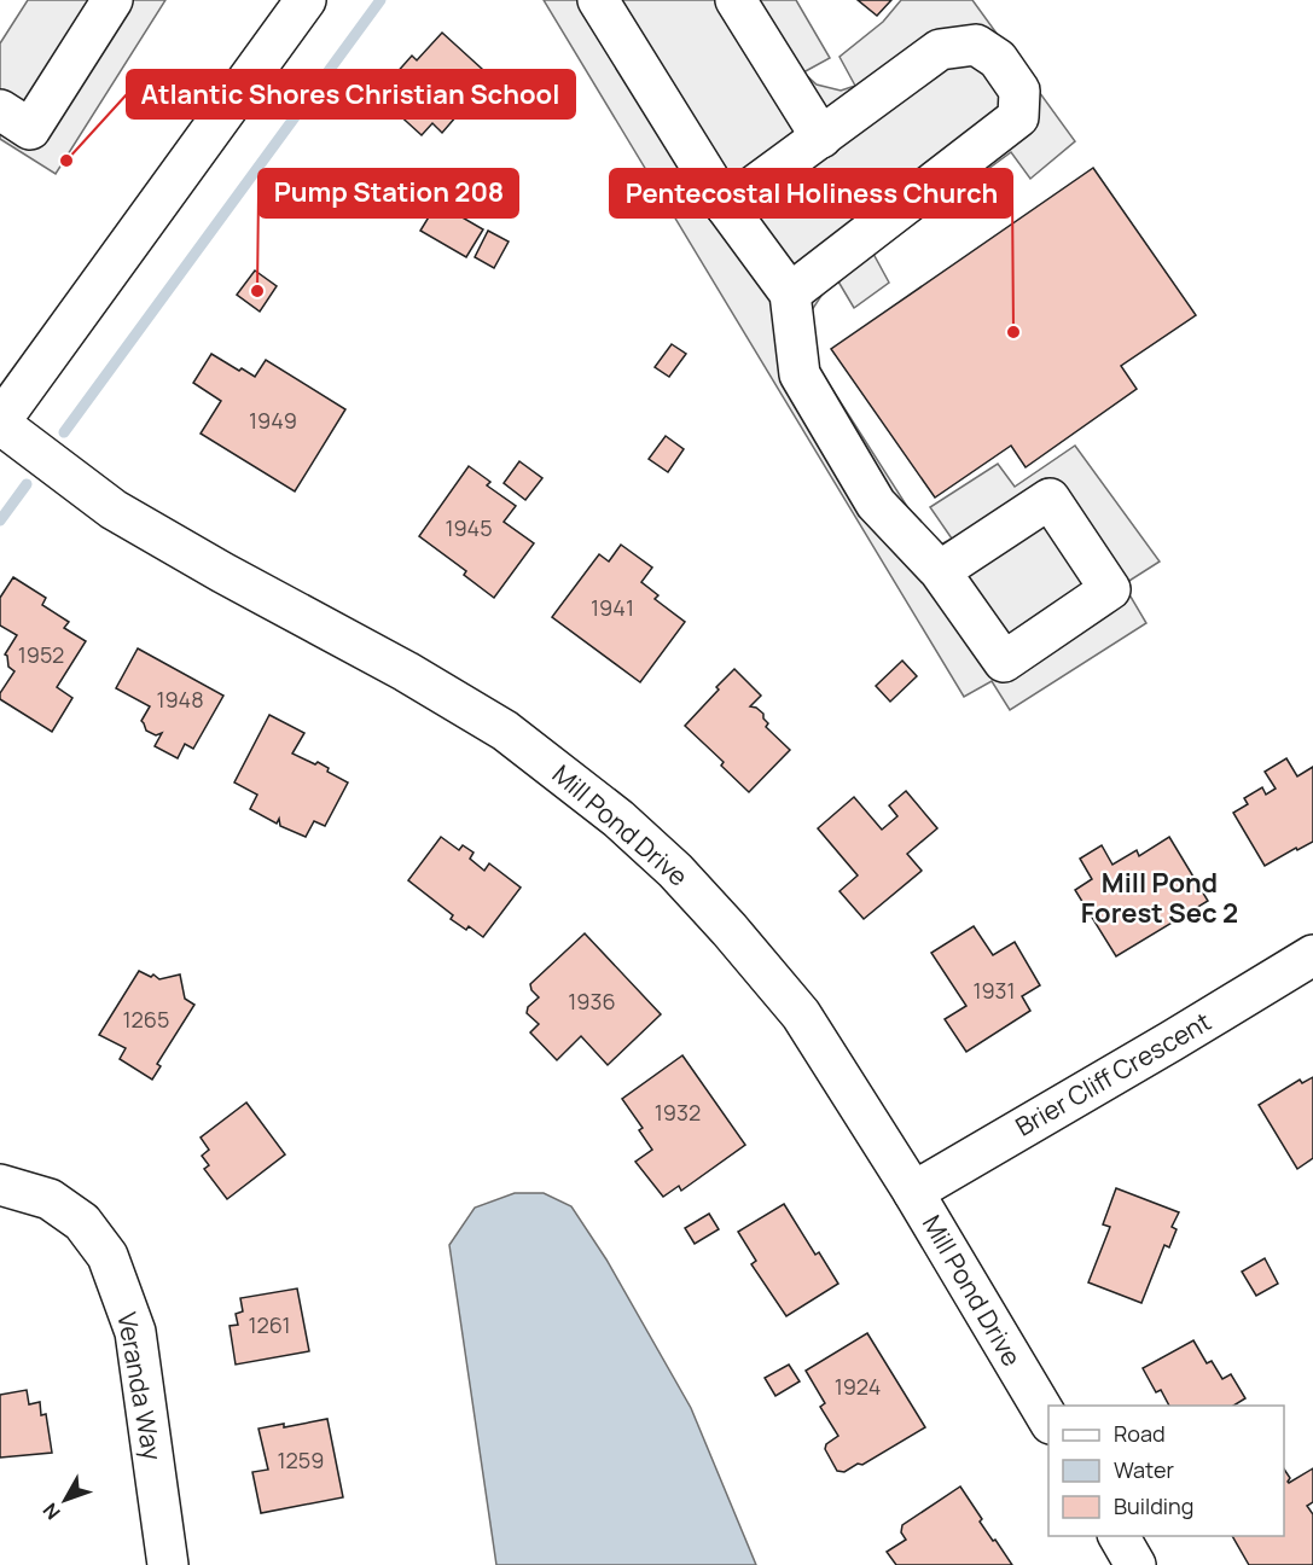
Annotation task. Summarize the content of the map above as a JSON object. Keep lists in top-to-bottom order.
{
  "streets": {
    "street": ["Mill Pond Drive", "Brier Cliff Crescent", "Veranda Way"]
  },
  "crossings": [
    ["Mill Pond Drive", "Brier Cliff Crescent"]
  ],
  "districts": ["Mill Pond Forest Sec 2"],
  "places": ["Atlantic Shores Christian School", "Pump Station 208", "Pentecostal Holiness Church"],
  "house_numbers": [
    "1949",
    "1945",
    "1941",
    "1952",
    "1948",
    "1931",
    "1936",
    "1265",
    "1932",
    "1261",
    "1924",
    "1259"
  ],
  "legend": ["Road", "Water", "Building"],
  "north": "bottom left"
}
